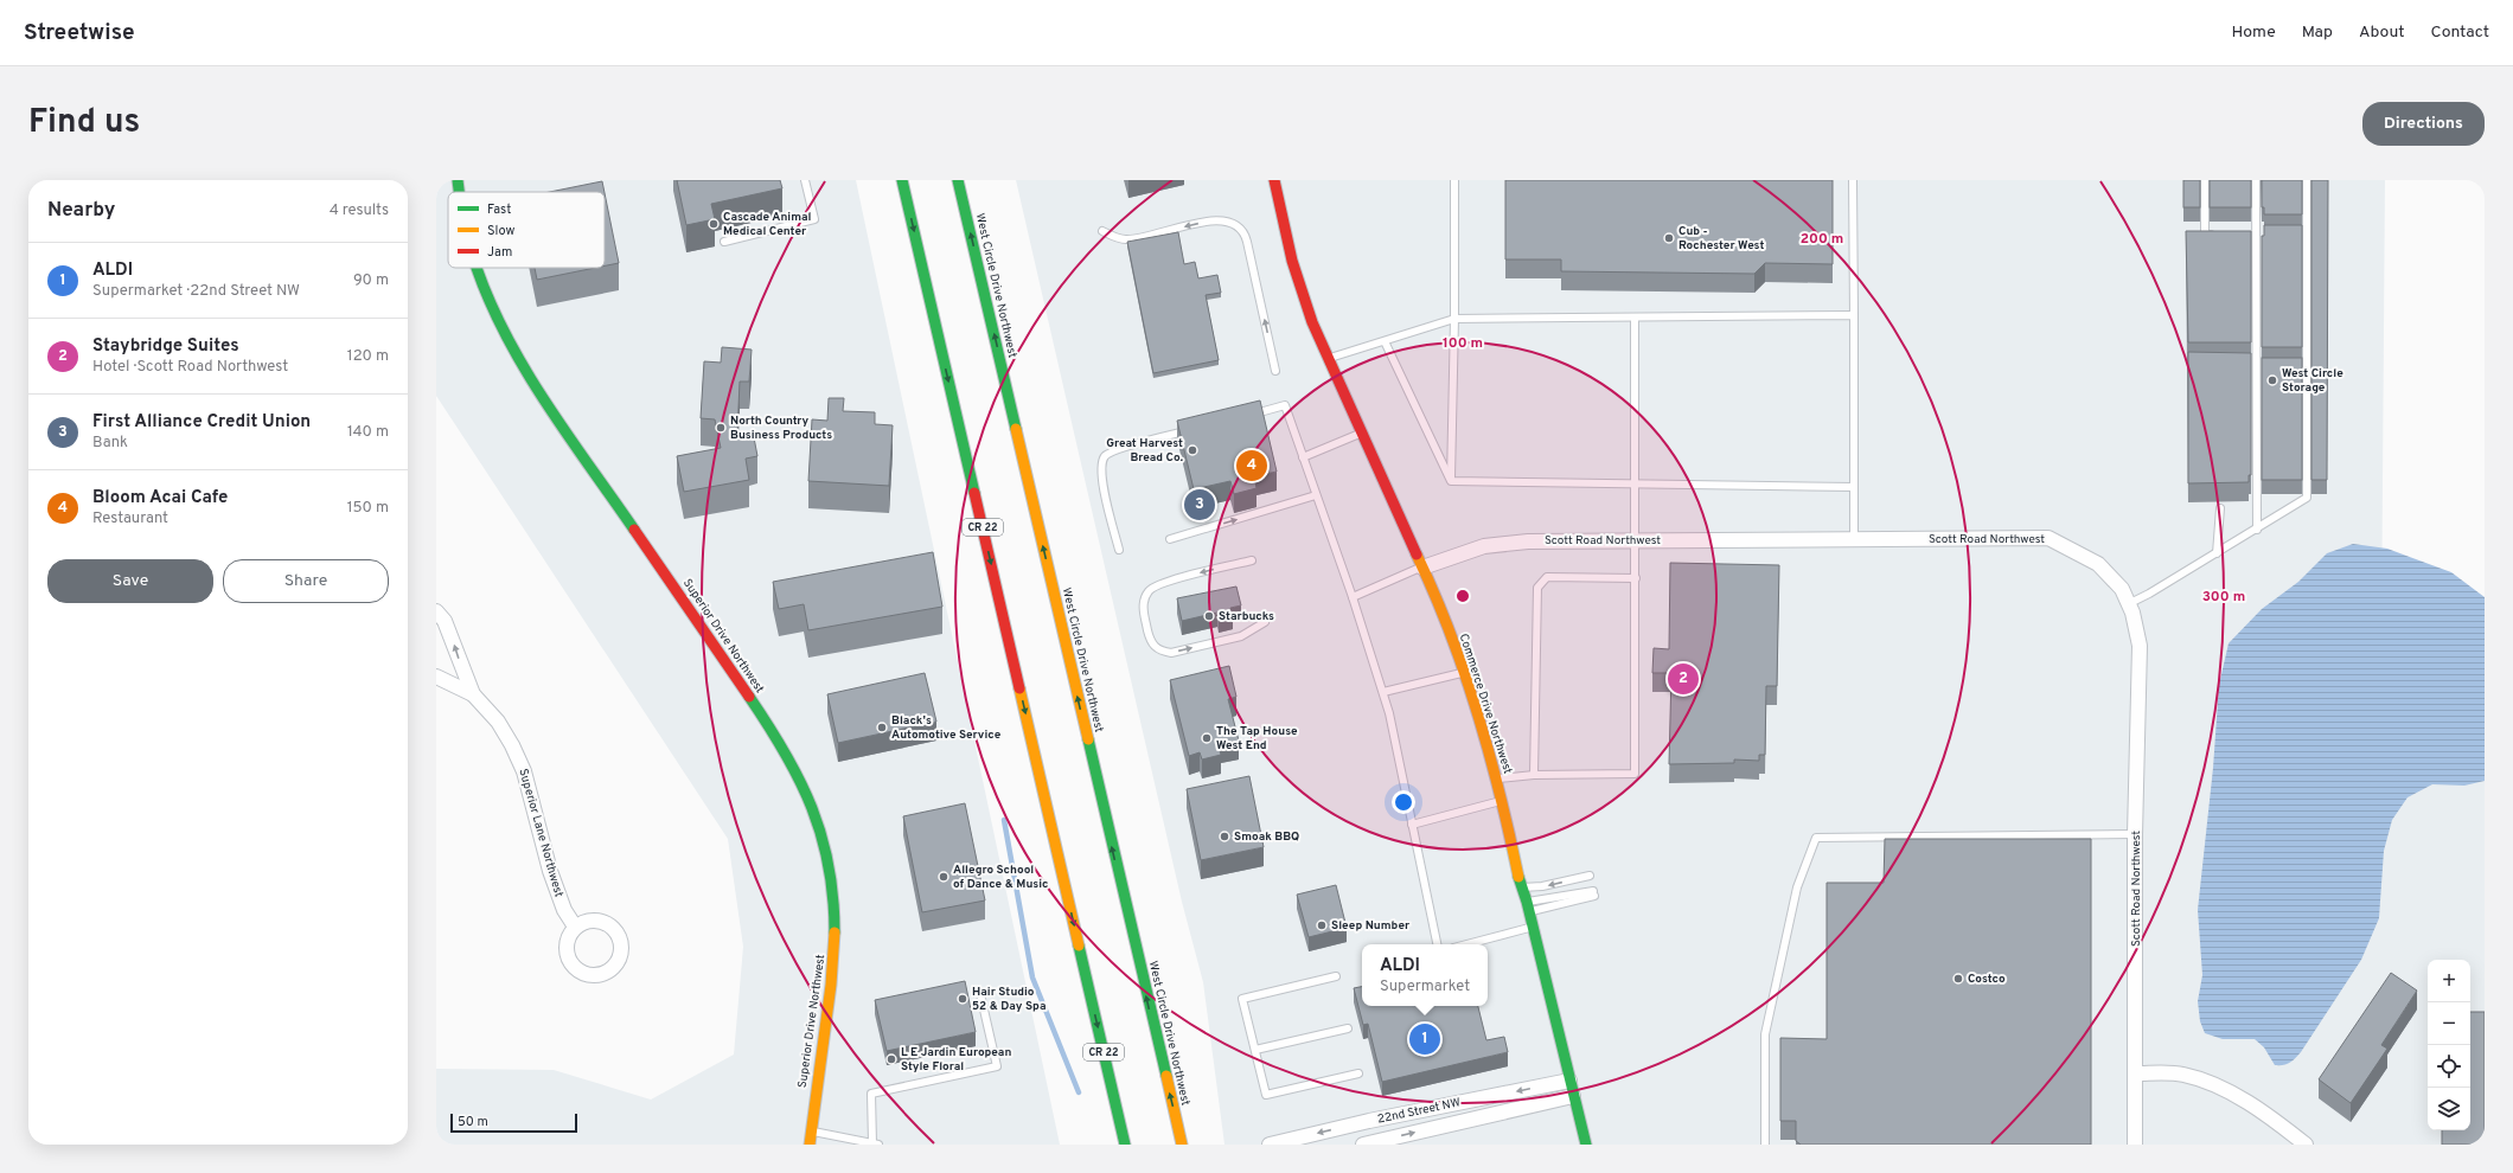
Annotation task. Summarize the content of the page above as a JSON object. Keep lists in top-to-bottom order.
{
  "streets": {
    "street": [
      "West Circle Drive Northwest",
      "CR 22",
      "Scott Road Northwest",
      "Superior Drive Northwest",
      "Commerce Drive Northwest",
      "Superior Lane Northwest",
      "22nd Street NW"
    ]
  },
  "crossings": [
    ["Scott Road Northwest", "Commerce Drive Northwest"],
    ["Commerce Drive Northwest", "22nd Street NW"]
  ],
  "places": [
    "Cascade Animal Medical Center",
    "Cub - Rochester West",
    "West Circle Storage",
    "North Country Business Products",
    "Great Harvest Bread Co.",
    "Starbucks",
    "Black's Automotive Service",
    "The Tap House West End",
    "Smoak BBQ",
    "Allegro School of Dance & Music",
    "Sleep Number",
    "Costco",
    "Hair Studio 52 & Day Spa",
    "L E Jardin European Style Floral"
  ],
  "legend": ["Fast", "Slow", "Jam"],
  "scale_bar": "50 m",
  "page": {
    "header": "Streetwise",
    "nav": [
      "Home",
      "Map",
      "About",
      "Contact"
    ],
    "title": "Find us",
    "buttons": [
      "Directions",
      ["Save", "Share"]
    ],
    "heading": ["Nearby", "4 results"],
    "list": [
      {
        "mark": "1",
        "name": "ALDI",
        "note": "Supermarket · 22nd Street NW",
        "value": "90 m"
      },
      {
        "mark": "2",
        "name": "Staybridge Suites",
        "note": "Hotel · Scott Road Northwest",
        "value": "120 m"
      },
      {
        "mark": "3",
        "name": "First Alliance Credit Union",
        "note": "Bank",
        "value": "140 m"
      },
      {
        "mark": "4",
        "name": "Bloom Acai Cafe",
        "note": "Restaurant",
        "value": "150 m"
      }
    ],
    "pins": [
      "4",
      "3",
      "2",
      "1"
    ],
    "popup": ["ALDI", "Supermarket"],
    "map_buttons": ["+", "−"],
    "scale": "50 m"
  },
  "rings": ["200 m", "100 m", "300 m"]
}
